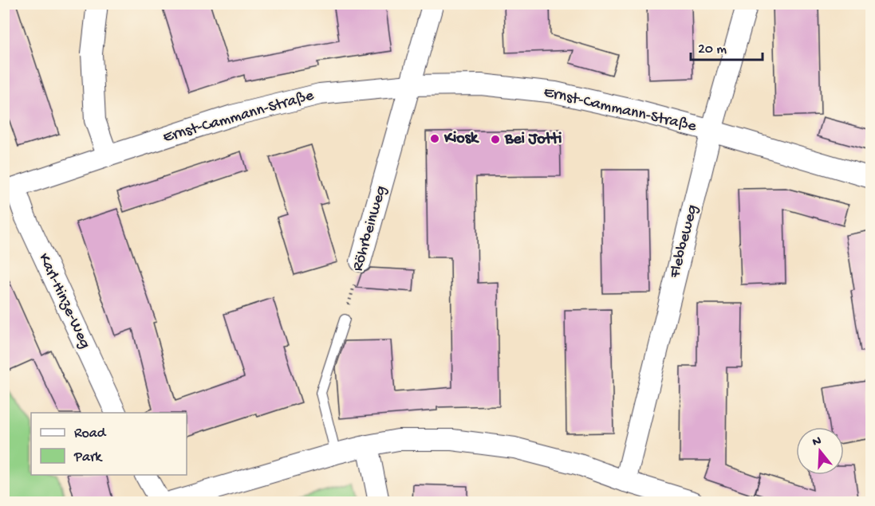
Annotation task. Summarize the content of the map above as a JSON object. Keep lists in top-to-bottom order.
{
  "streets": {
    "street": [
      "Ernst-Cammann-Straße",
      "Röhrbeinweg",
      "Flebbeweg",
      "Karl-Hinze-Weg"
    ]
  },
  "crossings": [
    ["Ernst-Cammann-Straße", "Röhrbeinweg"],
    ["Ernst-Cammann-Straße", "Flebbeweg"],
    ["Ernst-Cammann-Straße", "Karl-Hinze-Weg"]
  ],
  "places": ["Kiosk", "Bei Jotti"],
  "legend": ["Road", "Park"],
  "scale_bar": "20 m",
  "north": "top"
}
